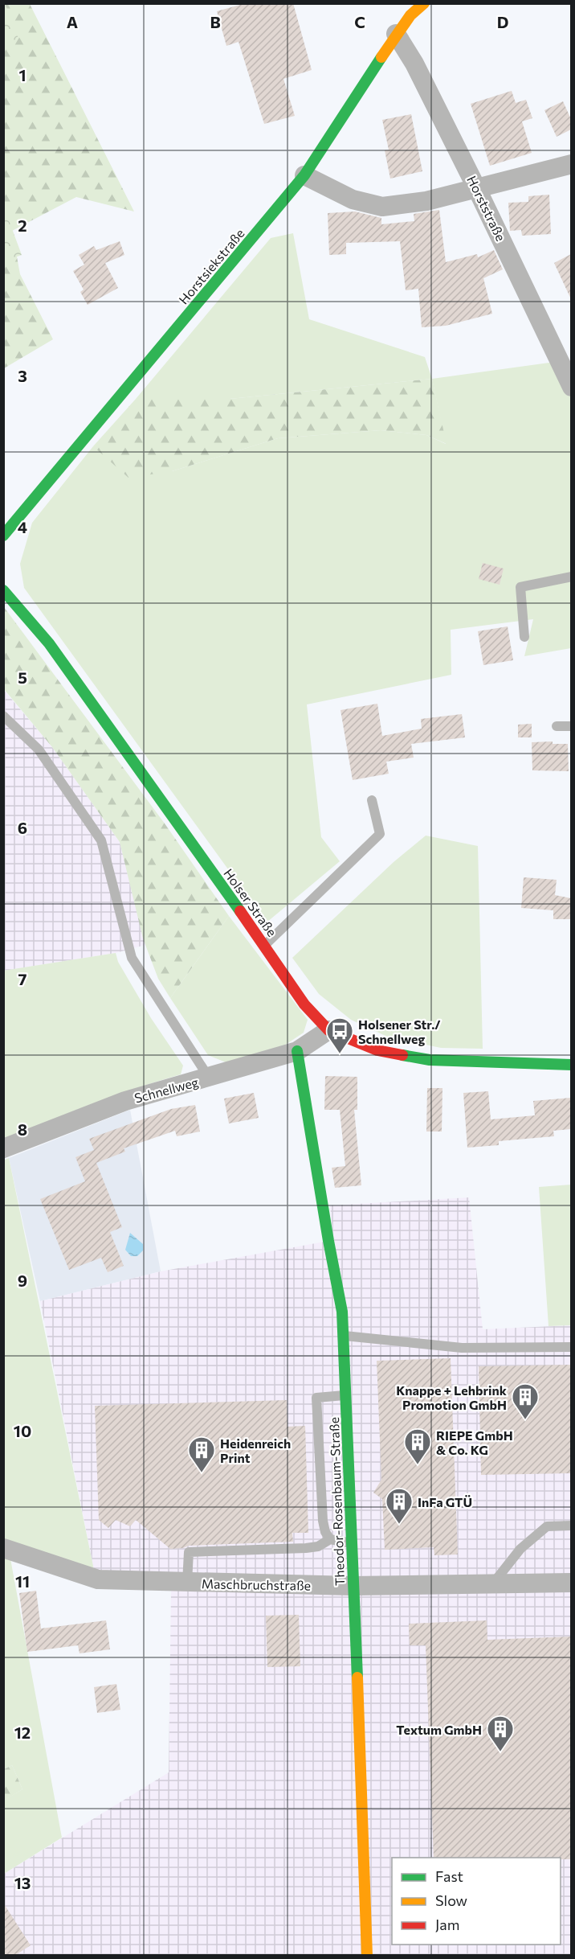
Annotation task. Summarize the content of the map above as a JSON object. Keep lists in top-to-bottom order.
{
  "streets": {
    "street": [
      "Horststraße",
      "Horstsiekstraße",
      "Holser Straße",
      "Schnellweg",
      "Theodor-Rosenbaum-Straße",
      "Maschbruchstraße"
    ]
  },
  "crossings": [
    ["Horststraße", "Horstsiekstraße"],
    ["Holser Straße", "Schnellweg"],
    ["Schnellweg", "Theodor-Rosenbaum-Straße"],
    ["Theodor-Rosenbaum-Straße", "Maschbruchstraße"]
  ],
  "places": {
    "bus stop": ["Holsener Str./ Schnellweg"],
    "building": [
      "Knappe + Lehbrink Promotion GmbH",
      "RIEPE GmbH & Co. KG",
      "Heidenreich Print",
      "InFa GTÜ",
      "Textum GmbH"
    ]
  },
  "legend": ["Fast", "Slow", "Jam"],
  "grid": {
    "columns": [
      "A",
      "B",
      "C",
      "D"
    ],
    "rows": [
      "1",
      "2",
      "3",
      "4",
      "5",
      "6",
      "7",
      "8",
      "9",
      "10",
      "11",
      "12",
      "13"
    ]
  }
}
